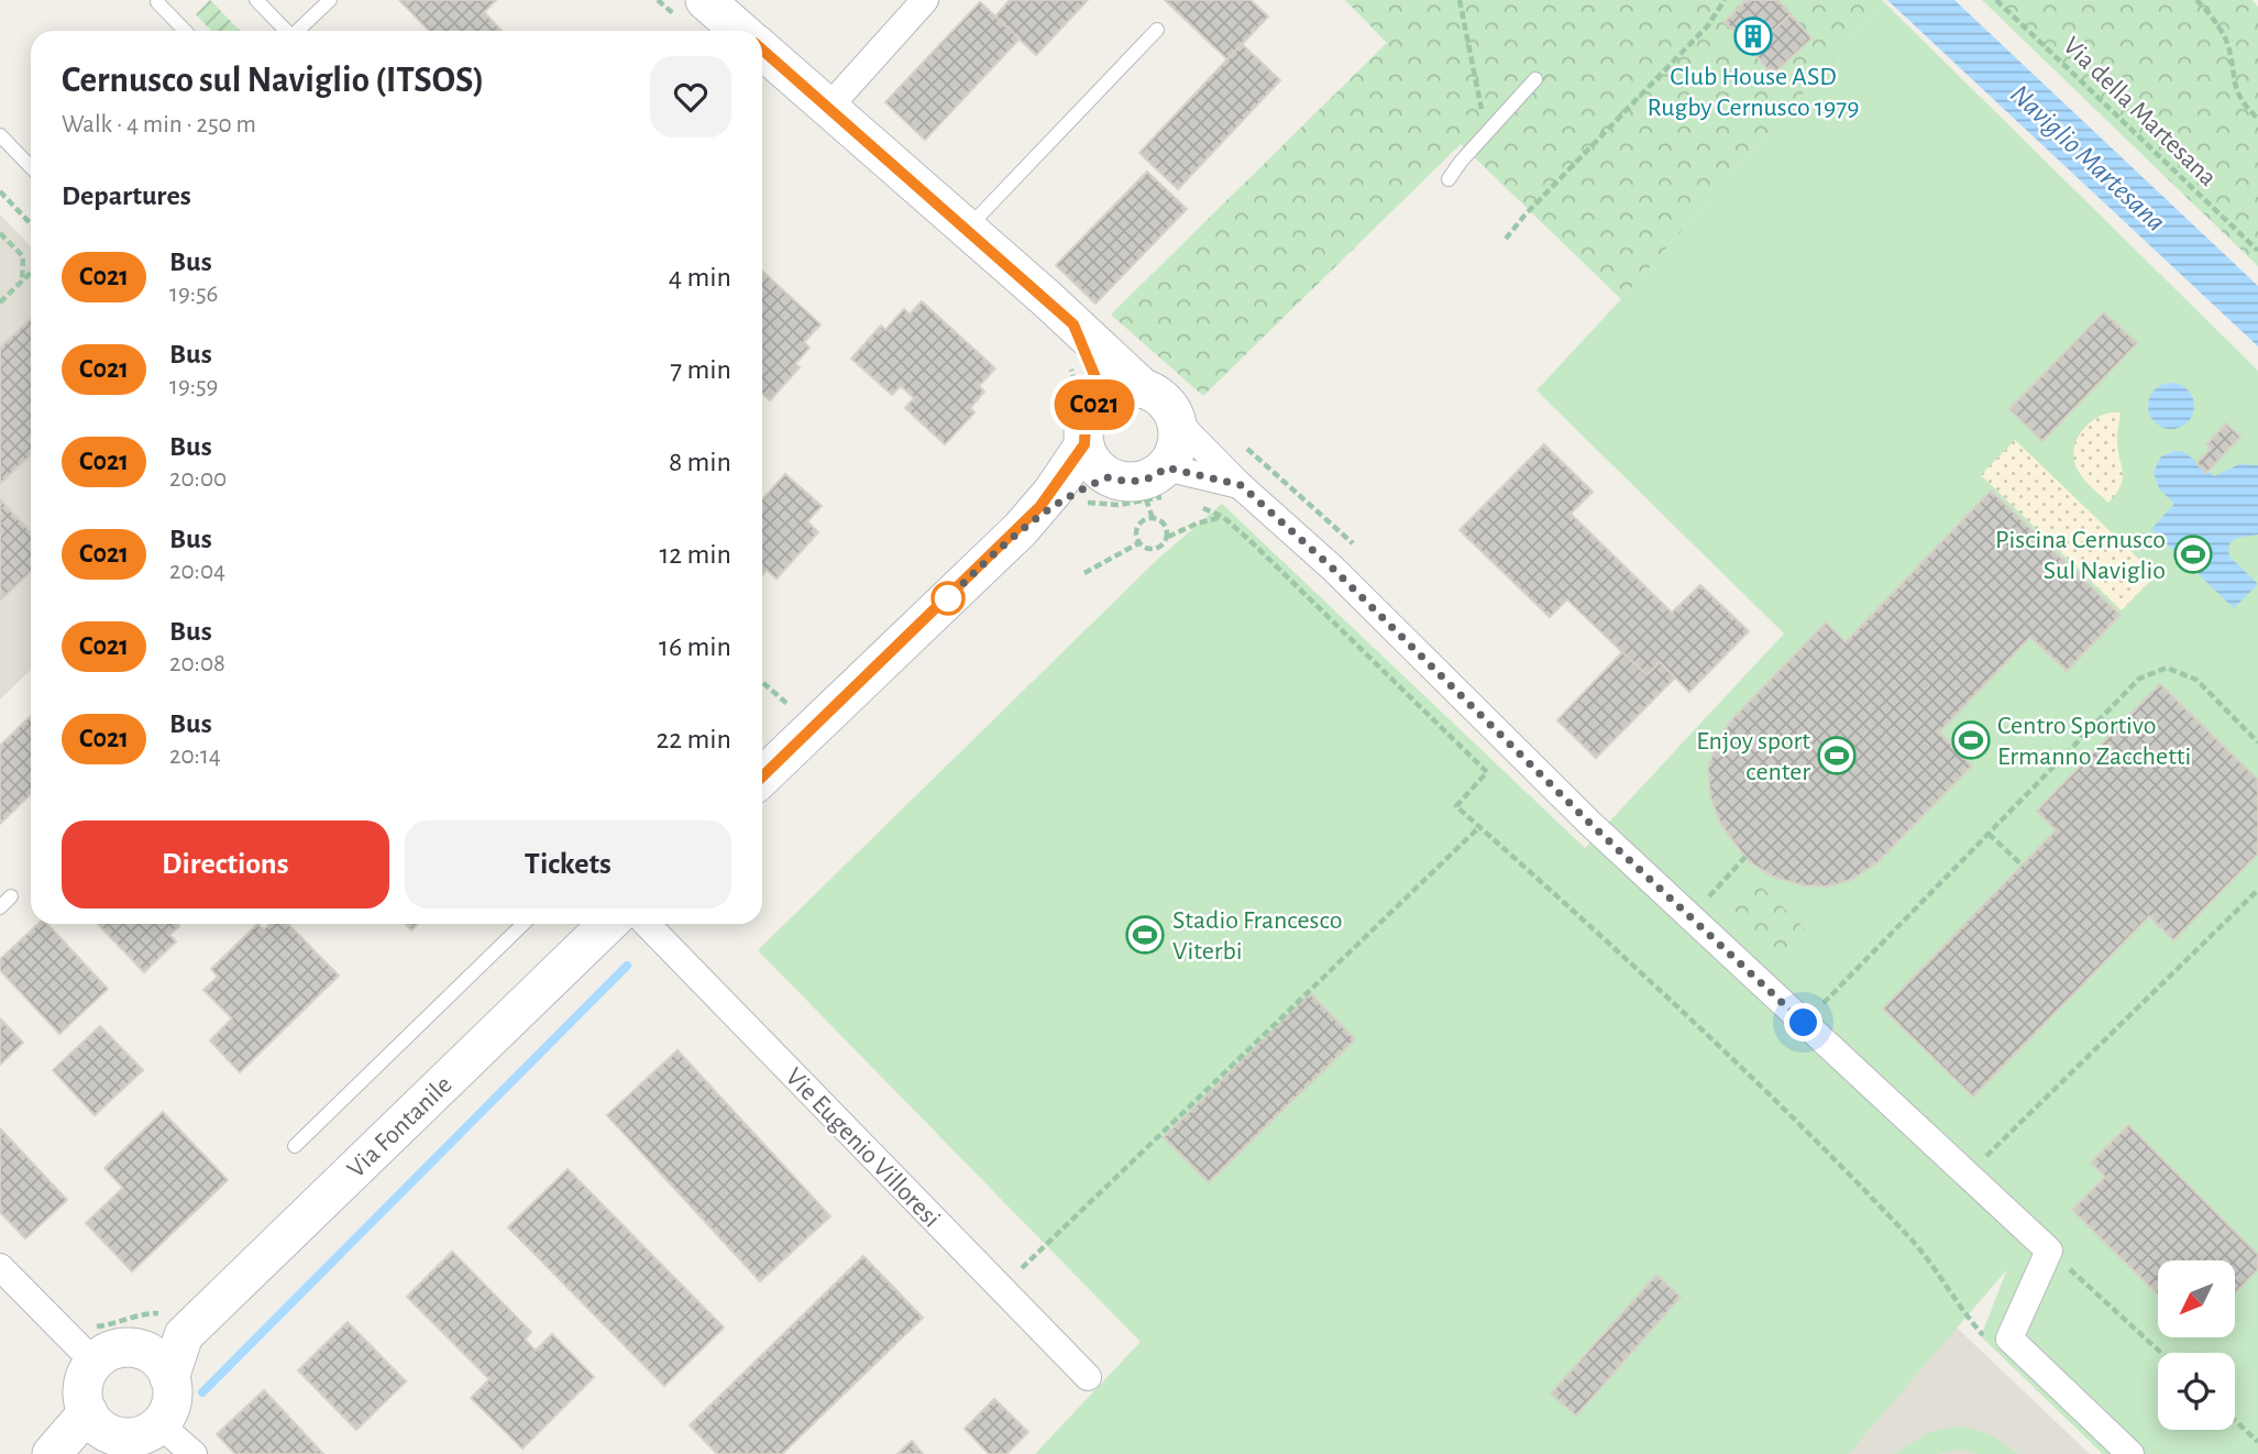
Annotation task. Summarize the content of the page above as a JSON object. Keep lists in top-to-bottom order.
{
  "streets": {
    "street": ["Via Fontanile", "Vie Eugenio Villoresi"],
    "path": ["Via della Martesana"]
  },
  "water": ["Naviglio Martesana"],
  "places": {
    "building": ["Club House ASD Rugby Cernusco 1979"],
    "sports": [
      "Piscina Cernusco Sul Naviglio",
      "Centro Sportivo Ermanno Zacchetti",
      "Enjoy sport center",
      "Stadio Francesco Viterbi"
    ]
  },
  "lines": ["bus line C021"],
  "north": "bottom left",
  "page": {
    "on_map": "C021",
    "heading": [
      ["Cernusco sul Naviglio (ITSOS)", "Walk · 4 min · 250 m"],
      "Departures"
    ],
    "list": [
      {
        "mark": "C021",
        "name": "Bus",
        "note": "19:56",
        "value": "4 min"
      },
      {
        "mark": "C021",
        "name": "Bus",
        "note": "19:59",
        "value": "7 min"
      },
      {
        "mark": "C021",
        "name": "Bus",
        "note": "20:00",
        "value": "8 min"
      },
      {
        "mark": "C021",
        "name": "Bus",
        "note": "20:04",
        "value": "12 min"
      },
      {
        "mark": "C021",
        "name": "Bus",
        "note": "20:08",
        "value": "16 min"
      },
      {
        "mark": "C021",
        "name": "Bus",
        "note": "20:14",
        "value": "22 min"
      }
    ],
    "buttons": ["Directions", "Tickets"]
  }
}
